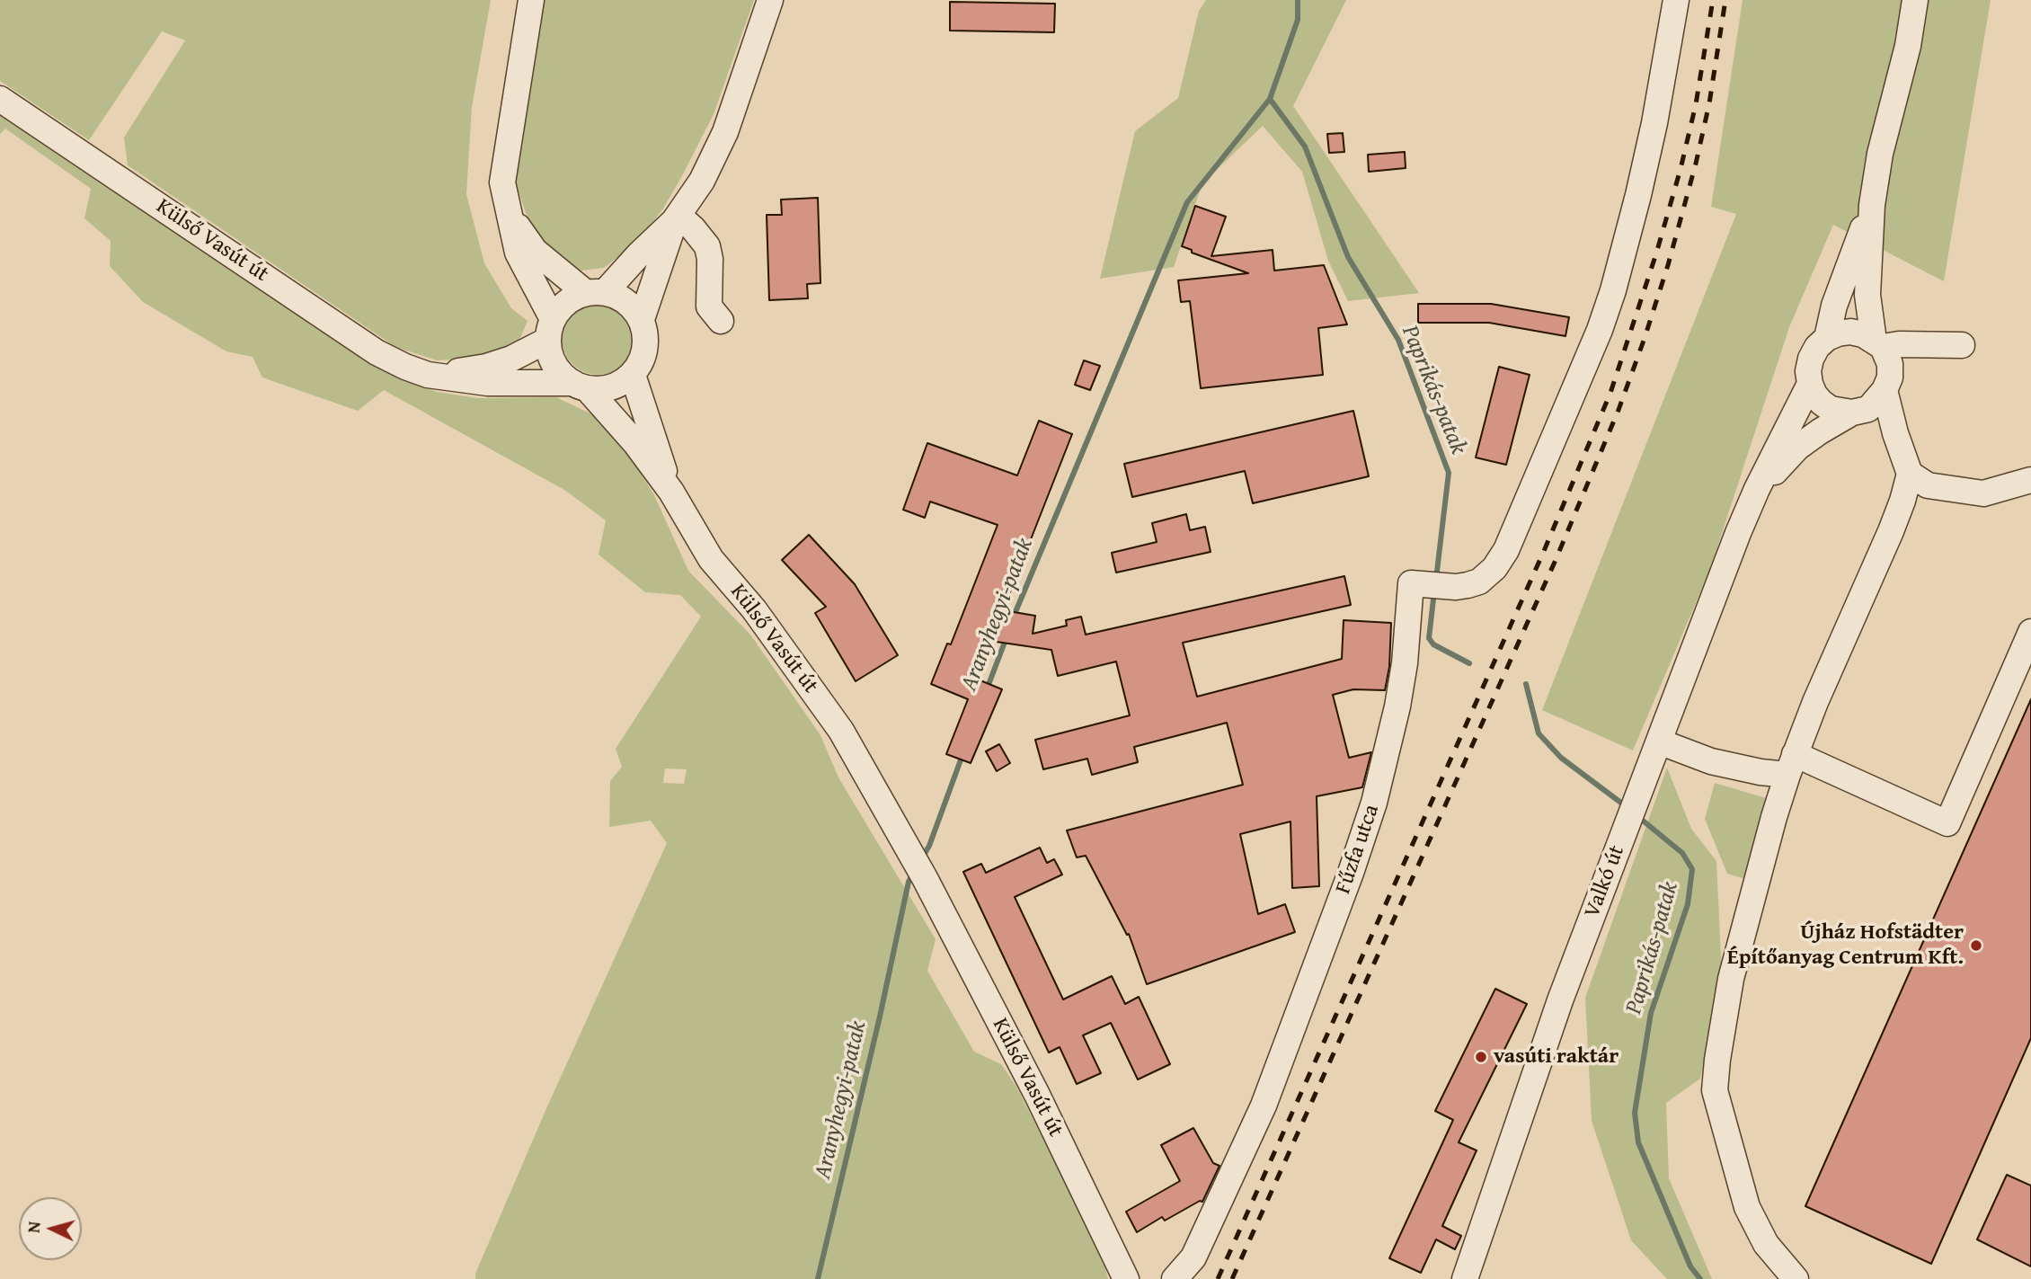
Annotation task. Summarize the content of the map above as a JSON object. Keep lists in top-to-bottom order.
{
  "streets": {
    "street": ["Külső Vasút út", "Fűzfa utca", "Valkó út"]
  },
  "water": ["Paprikás-patak", "Aranyhegyi-patak"],
  "places": ["Újház Hofstädter Építőanyag Centrum Kft.", "vasúti raktár"],
  "north": "left"
}
